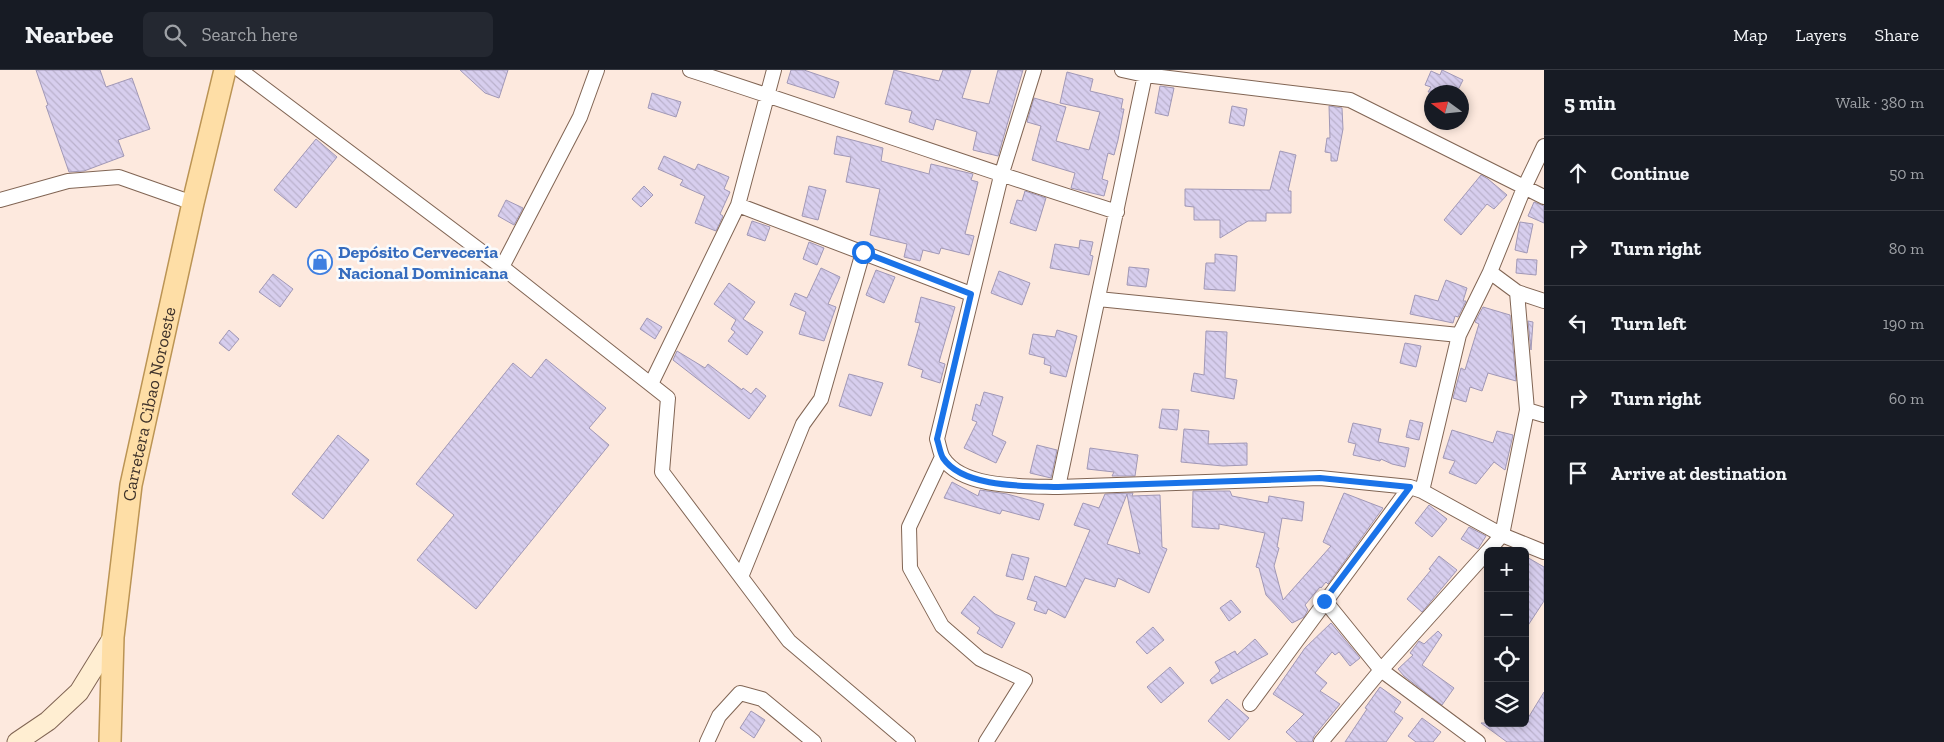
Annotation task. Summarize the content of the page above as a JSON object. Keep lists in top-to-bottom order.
{
  "streets": {
    "main road": ["Carretera Cibao Noroeste"]
  },
  "places": {
    "shop": ["Depósito Cervecería Nacional Dominicana"]
  },
  "north": "left",
  "page": {
    "header": "Nearbee",
    "search": "Search here",
    "nav": ["Map", "Layers", "Share"],
    "heading": ["5 min", "Walk · 380 m"],
    "list": [
      ["Continue", "50 m"],
      ["Turn right", "80 m"],
      ["Turn left", "190 m"],
      ["Turn right", "60 m"],
      "Arrive at destination"
    ],
    "map_buttons": ["+", "−"]
  }
}
